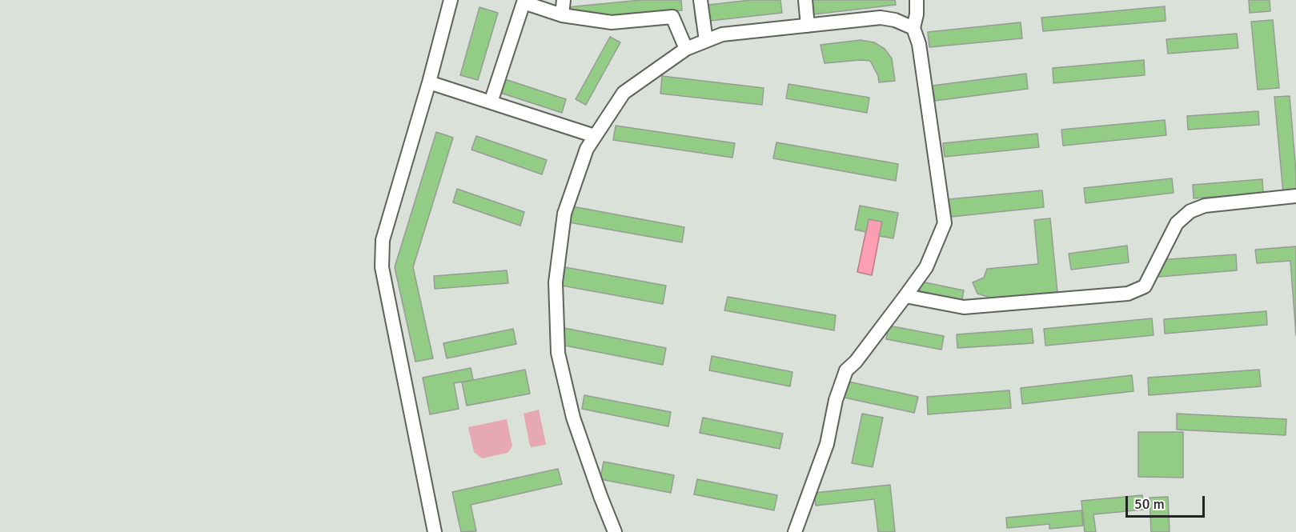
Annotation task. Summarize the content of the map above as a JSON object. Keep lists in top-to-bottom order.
{
  "scale_bar": "50 m"
}
